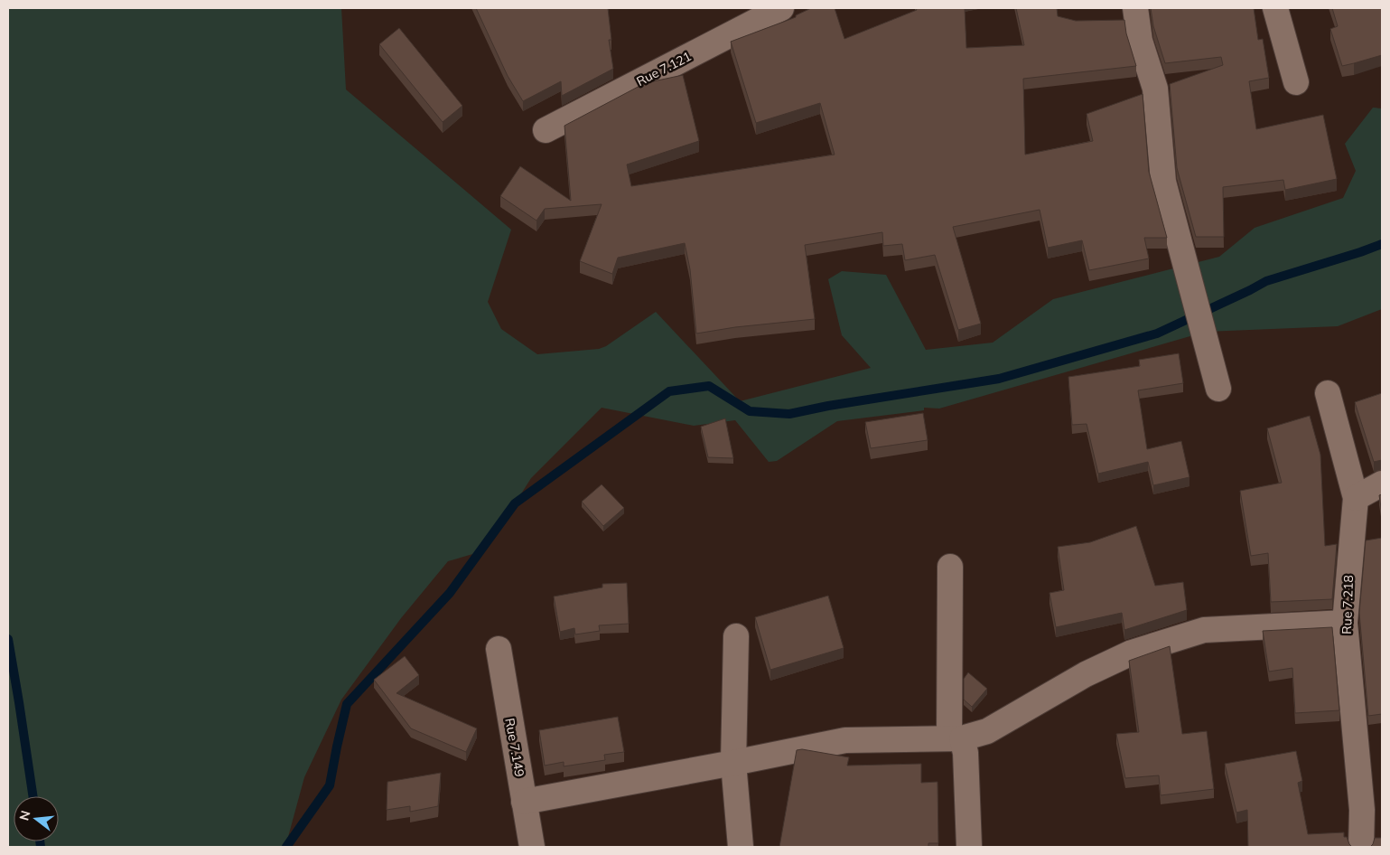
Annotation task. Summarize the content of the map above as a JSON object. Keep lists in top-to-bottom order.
{
  "streets": {
    "street": ["Rue 7.121", "Rue 7.218", "Rue 7.149"]
  },
  "north": "left"
}
